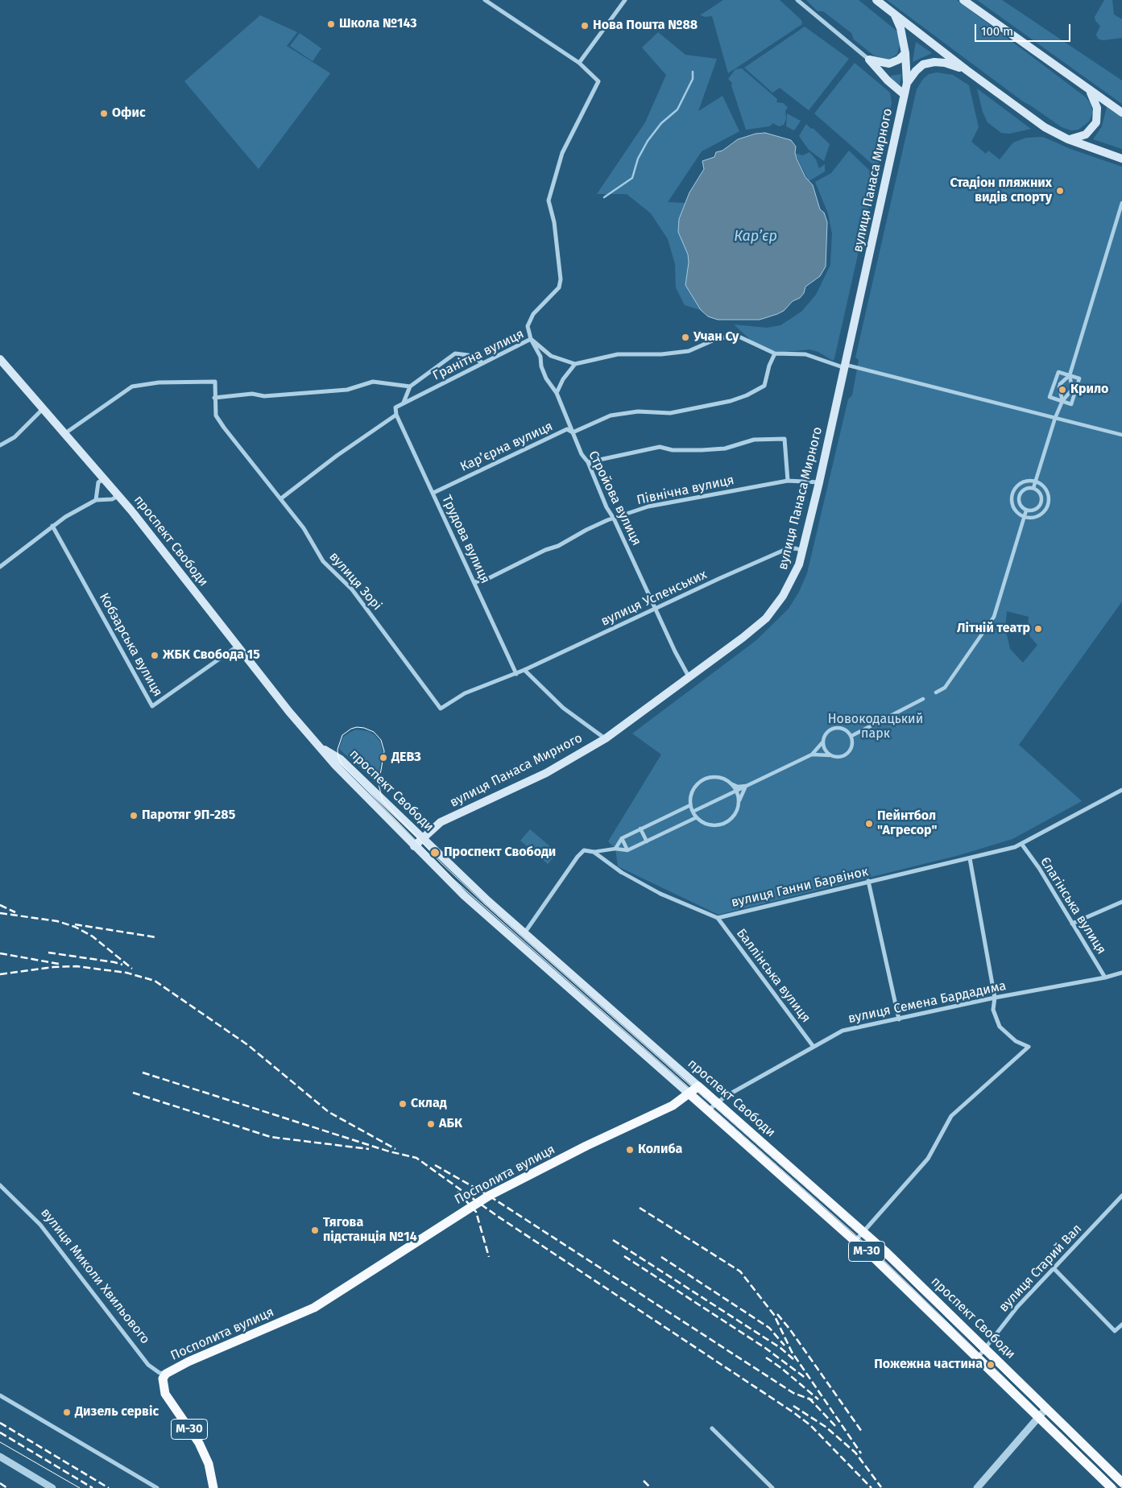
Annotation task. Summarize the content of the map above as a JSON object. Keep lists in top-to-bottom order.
{
  "streets": {
    "highway": ["проспект Свободи", "Посполита вулиця", "М-30"],
    "main road": ["вулиця Панаса Мирного"],
    "street": [
      "Гранітна вулиця",
      "Карʼєрна вулиця",
      "Північна вулиця",
      "Стройова вулиця",
      "Трудова вулиця",
      "вулиця Зорі",
      "вулиця Успенських",
      "Кобзарська вулиця",
      "вулиця Ганни Барвінок",
      "Єлагінська вулиця",
      "Баллінська вулиця",
      "вулиця Семена Бардадима",
      "вулиця Старий Вал",
      "вулиця Миколи Хвильового"
    ]
  },
  "crossings": [
    ["вулиця Панаса Мирного", "Північна вулиця"],
    ["вулиця Панаса Мирного", "Стройова вулиця"],
    ["вулиця Панаса Мирного", "проспект Свободи"],
    ["вулиця Панаса Мирного", "вулиця Успенських"],
    ["Гранітна вулиця", "Стройова вулиця"],
    ["Карʼєрна вулиця", "Стройова вулиця"],
    ["Карʼєрна вулиця", "Трудова вулиця"],
    ["Північна вулиця", "Стройова вулиця"],
    ["Північна вулиця", "Трудова вулиця"],
    ["Стройова вулиця", "вулиця Успенських"],
    ["Трудова вулиця", "вулиця Зорі"],
    ["Трудова вулиця", "вулиця Успенських"],
    ["проспект Свободи", "вулиця Зорі"],
    ["проспект Свободи", "Кобзарська вулиця"],
    ["проспект Свободи", "вулиця Семена Бардадима"],
    ["проспект Свободи", "Посполита вулиця"],
    ["проспект Свободи", "вулиця Старий Вал"],
    ["вулиця Зорі", "вулиця Успенських"],
    ["вулиця Ганни Барвінок", "Єлагінська вулиця"],
    ["вулиця Ганни Барвінок", "Баллінська вулиця"],
    ["Єлагінська вулиця", "вулиця Семена Бардадима"],
    ["Баллінська вулиця", "вулиця Семена Бардадима"],
    ["Посполита вулиця", "М-30"],
    ["Посполита вулиця", "вулиця Миколи Хвильового"],
    ["М-30", "вулиця Миколи Хвильового"]
  ],
  "water": ["Кар’єр"],
  "parks": ["Новокодацький парк"],
  "places": [
    "Школа №143",
    "Нова Пошта №88",
    "Офис",
    "Стадіон пляжних видів спорту",
    "Учан Су",
    "Крило",
    "Лiтнiй театр",
    "ЖБК Свобода 15",
    "ДЕВЗ",
    "Паротяг 9П-285",
    "Пейнтбол \"Агресор\"",
    "Проспект Свободи",
    "Склад",
    "АБК",
    "Колиба",
    "Тягова пiдстанцiя №14",
    "Пожежна частина",
    "Дизель сервіс"
  ],
  "scale_bar": "100 m"
}
